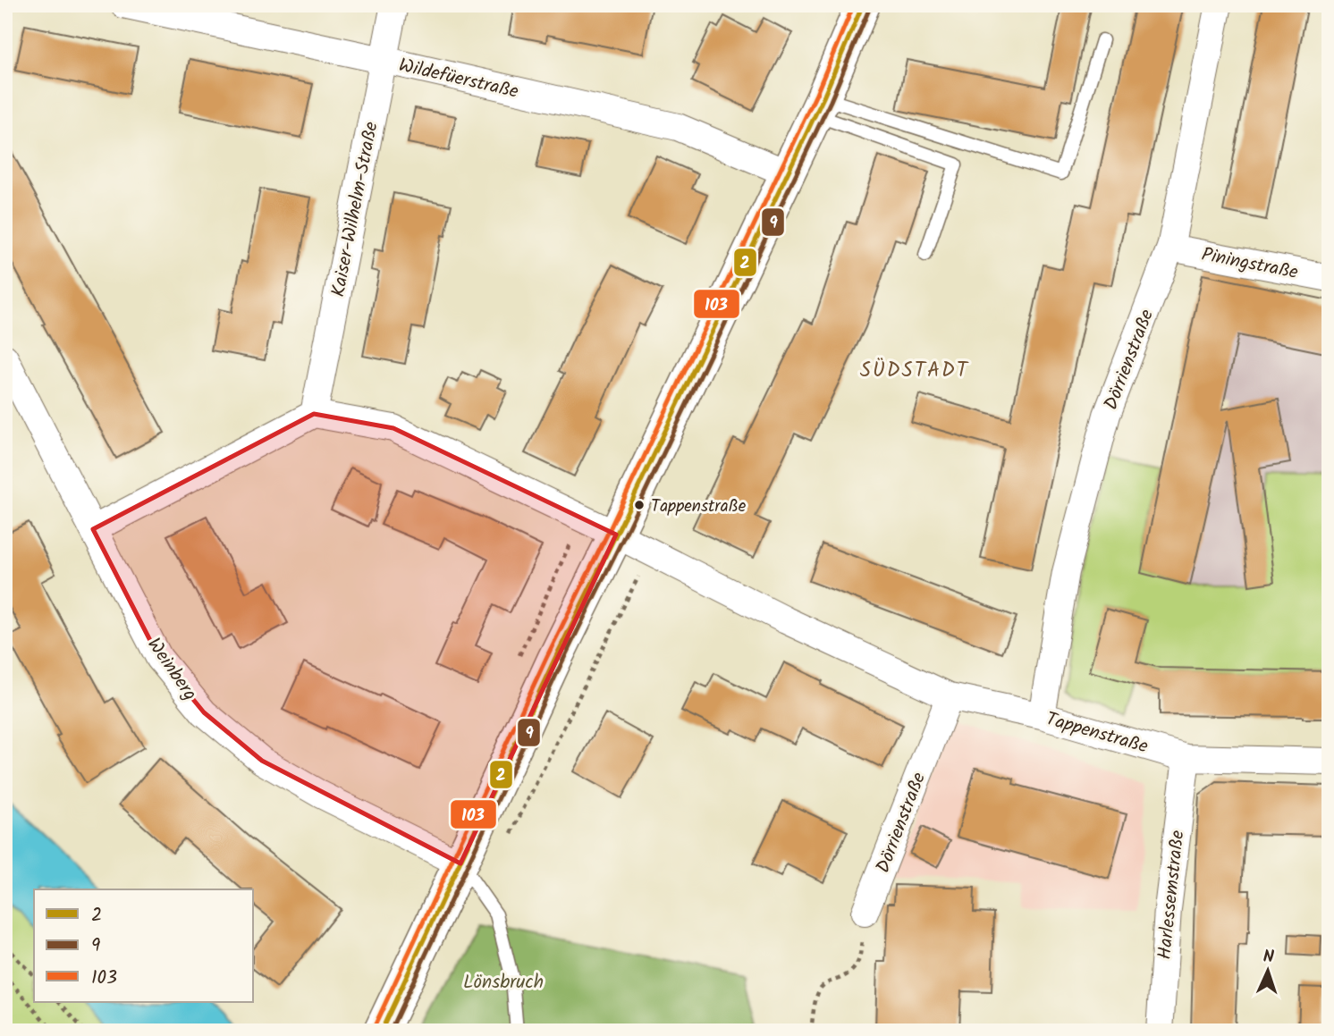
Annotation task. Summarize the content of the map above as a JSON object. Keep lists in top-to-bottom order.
{
  "streets": {
    "street": [
      "Wildefüerstraße",
      "Kaiser-Wilhelm-Straße",
      "Piningstraße",
      "Dörrienstraße",
      "Weinberg",
      "Tappenstraße",
      "Harlessemstraße"
    ]
  },
  "crossings": [
    ["Wildefüerstraße", "Kaiser-Wilhelm-Straße"],
    ["Kaiser-Wilhelm-Straße", "Tappenstraße"],
    ["Piningstraße", "Dörrienstraße"],
    ["Dörrienstraße", "Tappenstraße"],
    ["Tappenstraße", "Harlessemstraße"]
  ],
  "districts": ["SÜDSTADT"],
  "parks": ["Lönsbruch"],
  "places": ["Tappenstraße"],
  "lines": ["transit line 2", "transit line 103", "transit line 9"],
  "legend": ["2", "9", "103"],
  "north": "top"
}
